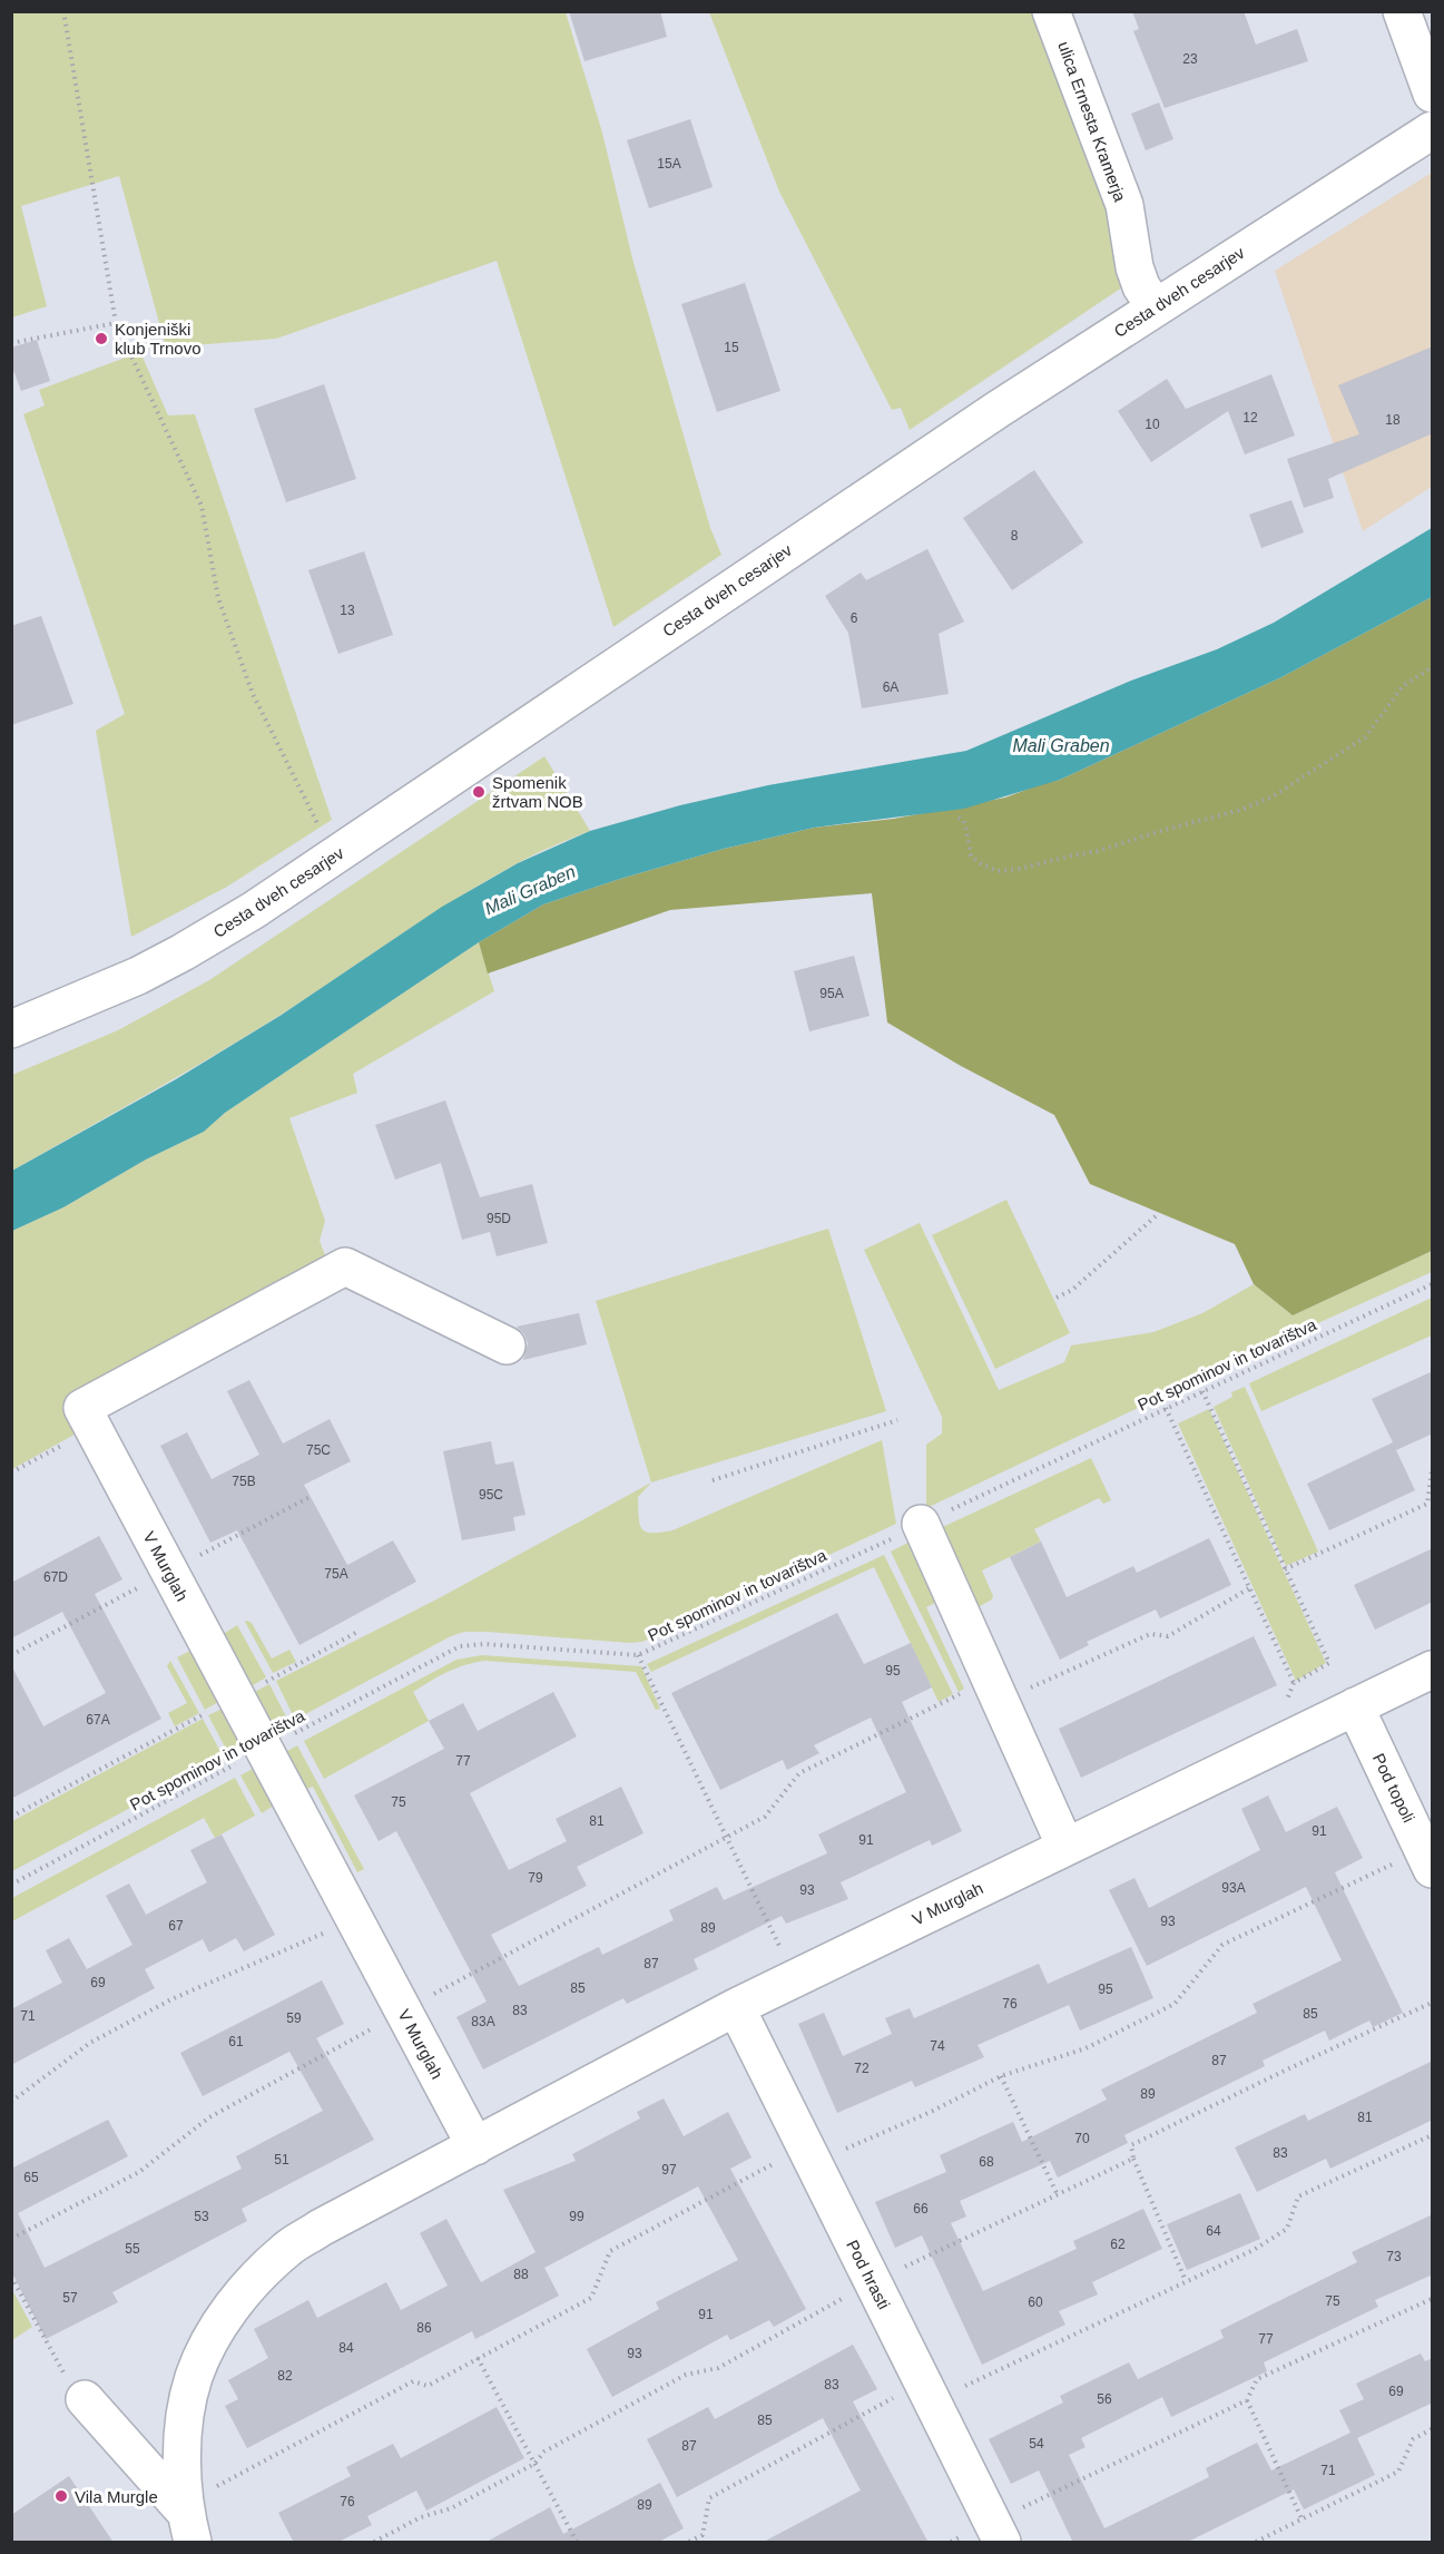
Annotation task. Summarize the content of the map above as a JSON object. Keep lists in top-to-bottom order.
{
  "streets": {
    "street": [
      "ulica Ernesta Kramerja",
      "Cesta dveh cesarjev",
      "V Murglah",
      "Pod topoli",
      "Pod hrasti"
    ],
    "path": ["Pot spominov in tovarištva"]
  },
  "crossings": [
    ["ulica Ernesta Kramerja", "Cesta dveh cesarjev"],
    ["Pot spominov in tovarištva", "V Murglah"],
    ["V Murglah", "Pod topoli"],
    ["V Murglah", "Pod hrasti"]
  ],
  "water": ["Mali Graben"],
  "places": ["Konjeniški klub Trnovo", "Spomenik žrtvam NOB", "Vila Murgle"],
  "house_numbers": [
    "23",
    "15A",
    "15",
    "12",
    "18",
    "10",
    "8",
    "13",
    "6",
    "6A",
    "95A",
    "95D",
    "75C",
    "75B",
    "95C",
    "75A",
    "67D",
    "95",
    "67A",
    "77",
    "75",
    "81",
    "91",
    "91",
    "79",
    "93A",
    "93",
    "93",
    "67",
    "89",
    "87",
    "69",
    "85",
    "95",
    "76",
    "83",
    "85",
    "71",
    "59",
    "83A",
    "61",
    "74",
    "87",
    "72",
    "89",
    "81",
    "70",
    "83",
    "51",
    "68",
    "97",
    "65",
    "66",
    "53",
    "99",
    "64",
    "62",
    "55",
    "73",
    "88",
    "57",
    "75",
    "60",
    "91",
    "86",
    "77",
    "84",
    "93",
    "82",
    "83",
    "69",
    "56",
    "85",
    "54",
    "87",
    "71",
    "76",
    "89"
  ]
}
